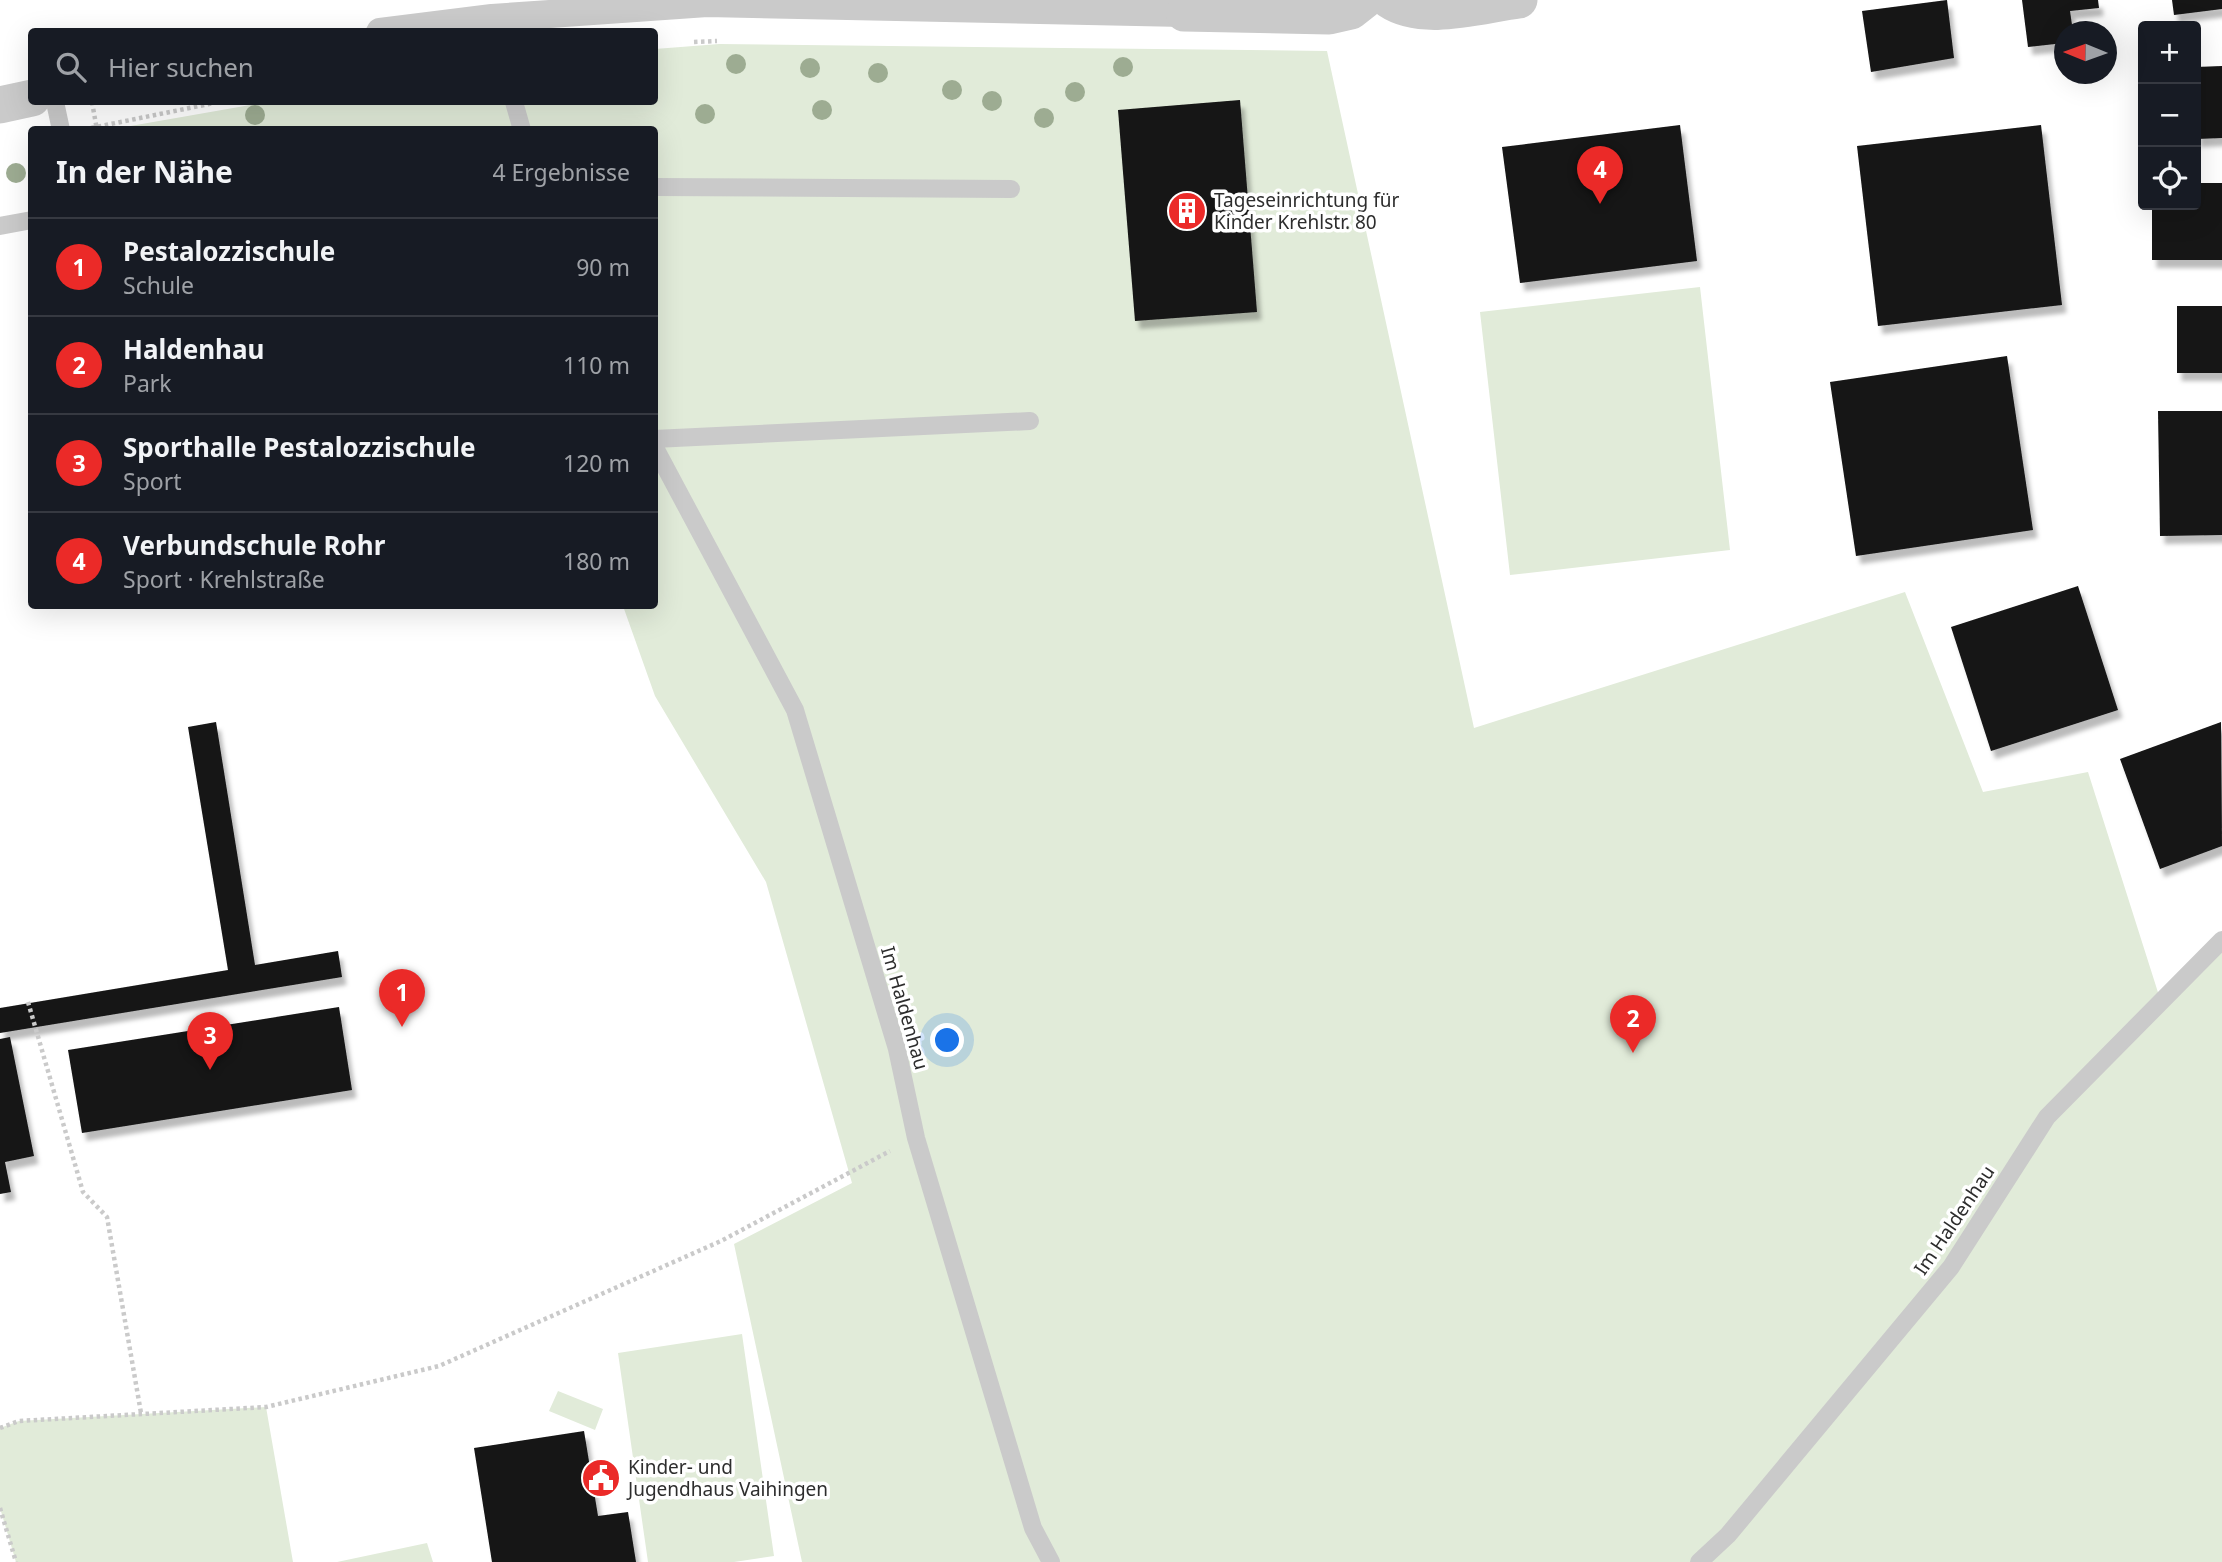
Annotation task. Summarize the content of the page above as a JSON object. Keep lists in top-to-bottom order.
{
  "streets": {
    "lane": ["Im Haldenhau"]
  },
  "places": {
    "building": ["Tageseinrichtung für Kinder Krehlstr. 80"],
    "public building": ["Kinder- und Jugendhaus Vaihingen"]
  },
  "north": "left",
  "page": {
    "map_buttons": ["+", "−"],
    "search": "Hier suchen",
    "heading": ["In der Nähe", "4 Ergebnisse"],
    "pins": [
      "4",
      "1",
      "2",
      "3"
    ],
    "list": [
      {
        "mark": "1",
        "name": "Pestalozzischule",
        "note": "Schule",
        "value": "90 m"
      },
      {
        "mark": "2",
        "name": "Haldenhau",
        "note": "Park",
        "value": "110 m"
      },
      {
        "mark": "3",
        "name": "Sporthalle Pestalozzischule",
        "note": "Sport",
        "value": "120 m"
      },
      {
        "mark": "4",
        "name": "Verbundschule Rohr",
        "note": "Sport · Krehlstraße",
        "value": "180 m"
      }
    ]
  }
}
